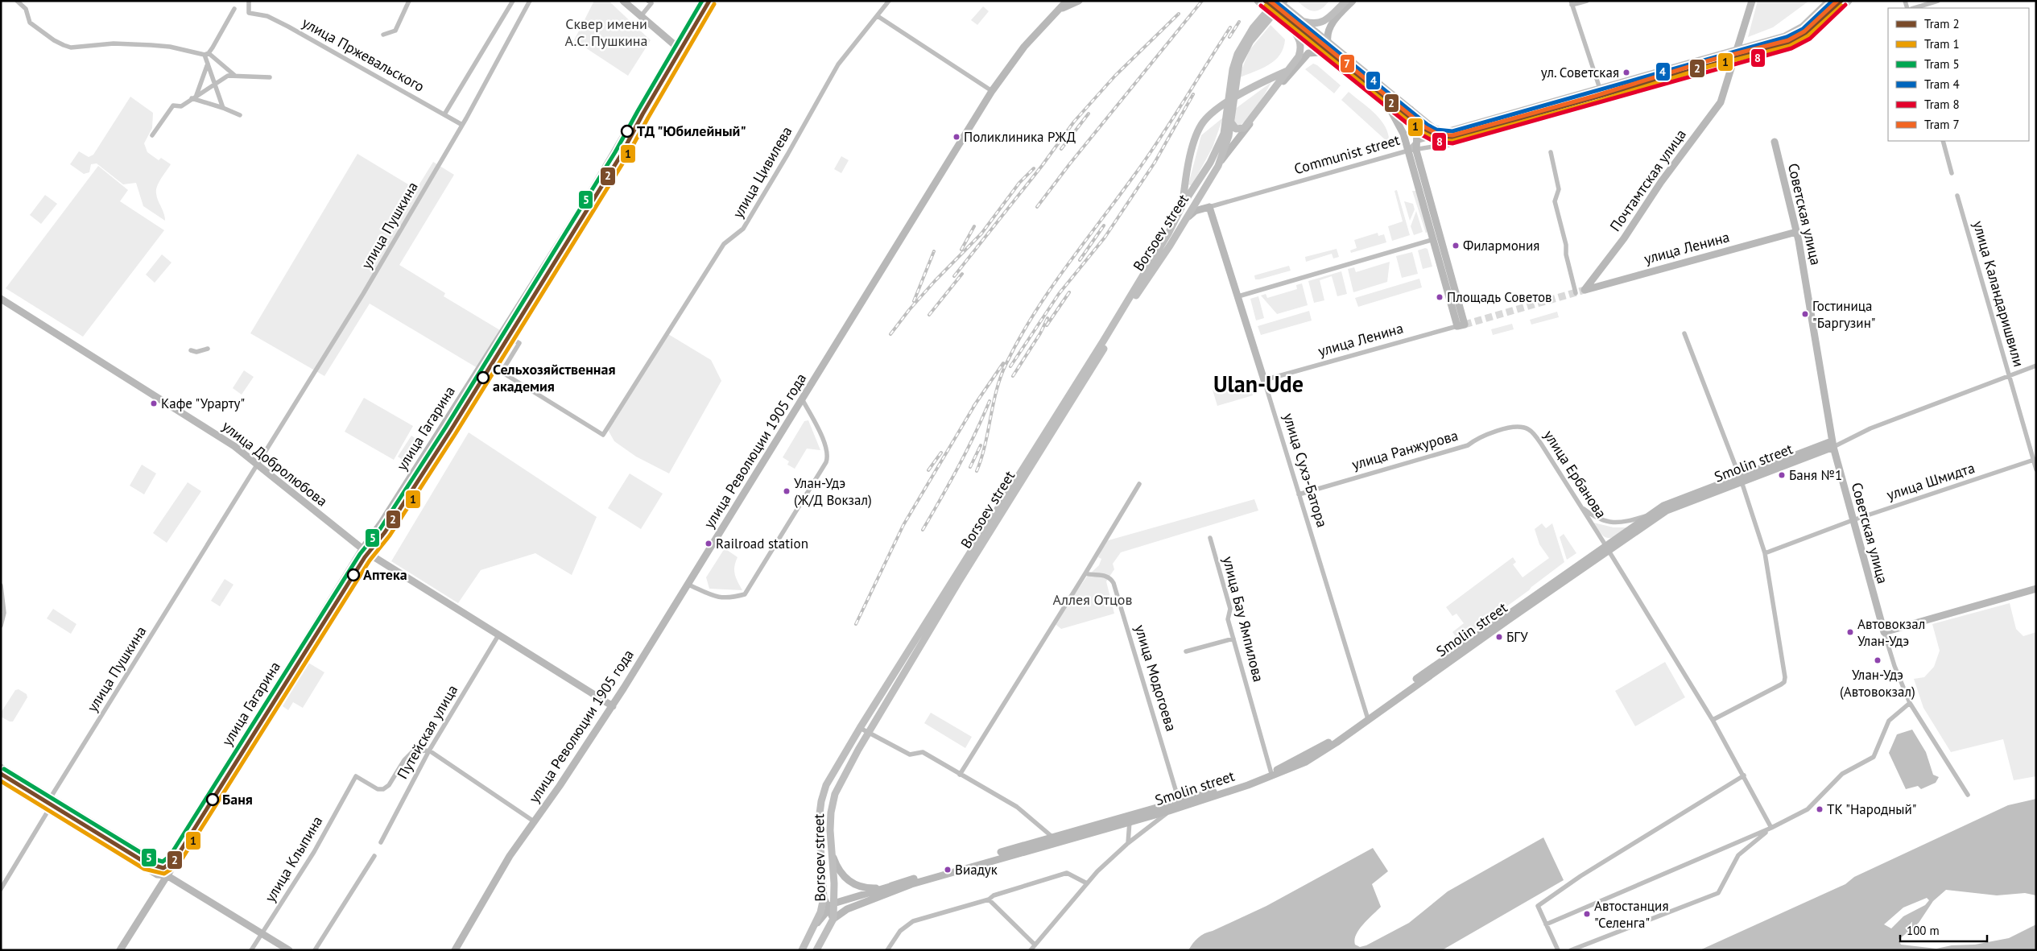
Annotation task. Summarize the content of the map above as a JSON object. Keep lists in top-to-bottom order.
{
  "streets": {
    "main road": ["Communist street", "Borsoev street"],
    "street": [
      "улица Пржевальского",
      "улица Цивилева",
      "Почтамтская улица",
      "Советская улица",
      "улица Пушкина",
      "улица Ленина",
      "улица Каландаришвили",
      "улица Гагарина",
      "улица Ранжурова",
      "улица Революции 1905 года",
      "Smolin street",
      "улица Добролюбова",
      "улица Сухэ-Батора",
      "улица Ербанова",
      "улица Шмидта",
      "улица Бау Ямпилова",
      "улица Модогоева",
      "Путейская улица",
      "улица Клыпина"
    ]
  },
  "crossings": [
    ["улица Пржевальского", "улица Пушкина"],
    ["Communist street", "улица Сухэ-Батора"],
    ["улица Цивилева", "улица Гагарина"],
    ["Почтамтская улица", "улица Ленина"],
    ["Советская улица", "улица Ленина"],
    ["Советская улица", "Smolin street"],
    ["Советская улица", "улица Шмидта"],
    ["улица Пушкина", "улица Добролюбова"],
    ["Borsoev street", "Smolin street"],
    ["улица Ленина", "улица Сухэ-Батора"],
    ["улица Каландаришвили", "Smolin street"],
    ["улица Каландаришвили", "улица Шмидта"],
    ["улица Гагарина", "улица Добролюбова"],
    ["улица Ранжурова", "улица Сухэ-Батора"],
    ["улица Ранжурова", "улица Ербанова"],
    ["улица Революции 1905 года", "улица Добролюбова"],
    ["Smolin street", "улица Сухэ-Батора"],
    ["Smolin street", "улица Ербанова"],
    ["Smolin street", "улица Бау Ямпилова"],
    ["Smolin street", "улица Модогоева"],
    ["улица Добролюбова", "Путейская улица"],
    ["Путейская улица", "улица Клыпина"]
  ],
  "districts": ["Ulan-Ude"],
  "parks": ["Сквер имени А.С. Пушкина", "Аллея Отцов"],
  "places": [
    "ул. Советская",
    "ТД \"Юбилейный\"",
    "Поликлиника РЖД",
    "Филармония",
    "Площадь Советов",
    "Гостиница \"Баргузин\"",
    "Сельхозяйственная академия",
    "Кафе \"Урарту\"",
    "Баня №1",
    "Улан-Удэ (Ж/Д Вокзал)",
    "Railroad station",
    "Аптека",
    "Автовокзал Улан-Удэ",
    "БГУ",
    "Улан-Удэ (Автовокзал)",
    "Баня",
    "ТК \"Народный\"",
    "Виадук",
    "Автостанция \"Селенга\""
  ],
  "lines": [
    "tram line 2",
    "tram line 5",
    "tram line 4",
    "tram line 7",
    "tram line 1",
    "tram line 8"
  ],
  "legend": [
    "Tram 2",
    "Tram 1",
    "Tram 5",
    "Tram 4",
    "Tram 8",
    "Tram 7"
  ],
  "scale_bar": "100 m"
}
